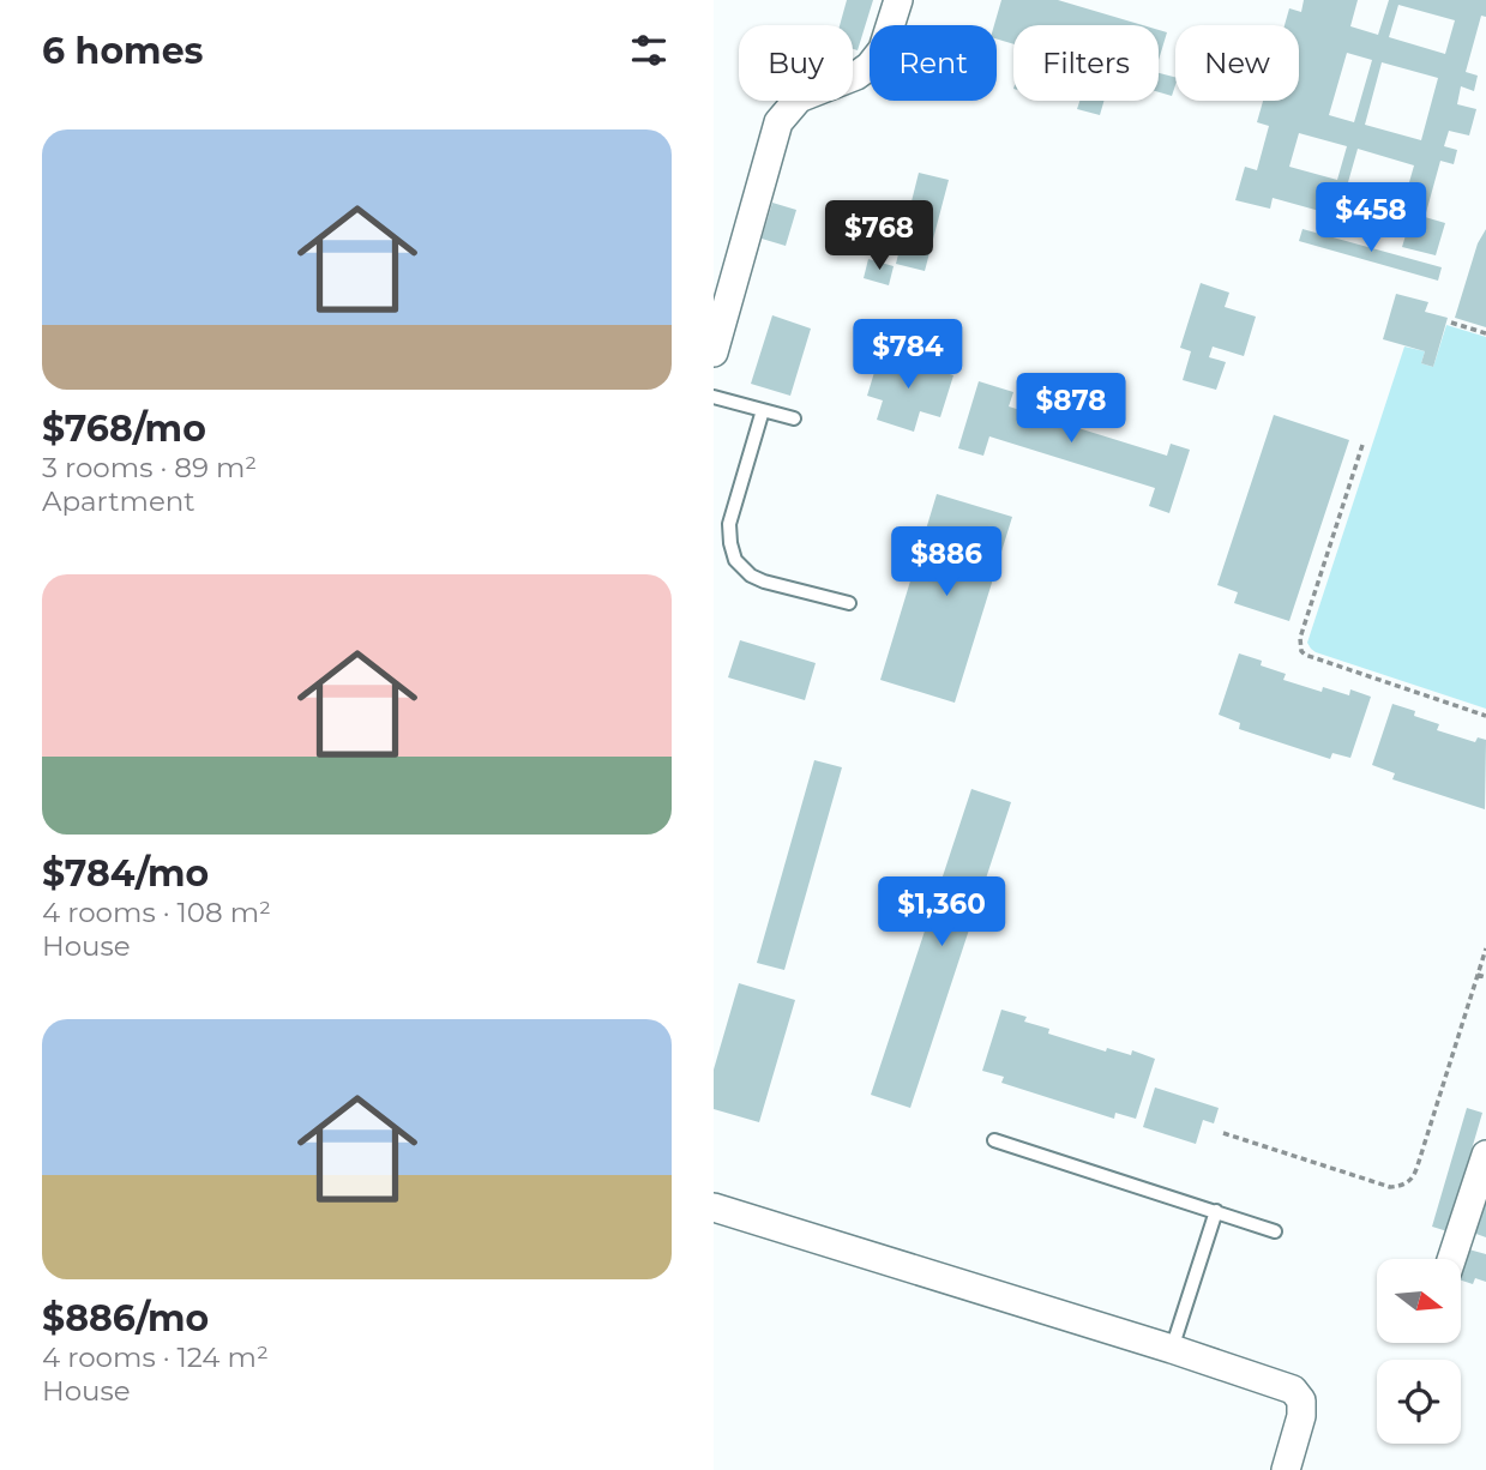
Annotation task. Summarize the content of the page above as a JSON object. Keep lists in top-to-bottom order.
{
  "north": "right",
  "page": {
    "heading": "6 homes",
    "chip": [
      "Buy",
      "Rent",
      "Filters",
      "New"
    ],
    "list": [
      {
        "name": "$768/mo",
        "note": "3 rooms · 89 m² · Apartment"
      },
      {
        "name": "$784/mo",
        "note": "4 rooms · 108 m² · House"
      },
      {
        "name": "$886/mo",
        "note": "4 rooms · 124 m² · House"
      }
    ],
    "price": [
      "$458",
      "$768",
      "$784",
      "$878",
      "$886",
      "$1,360"
    ]
  }
}
